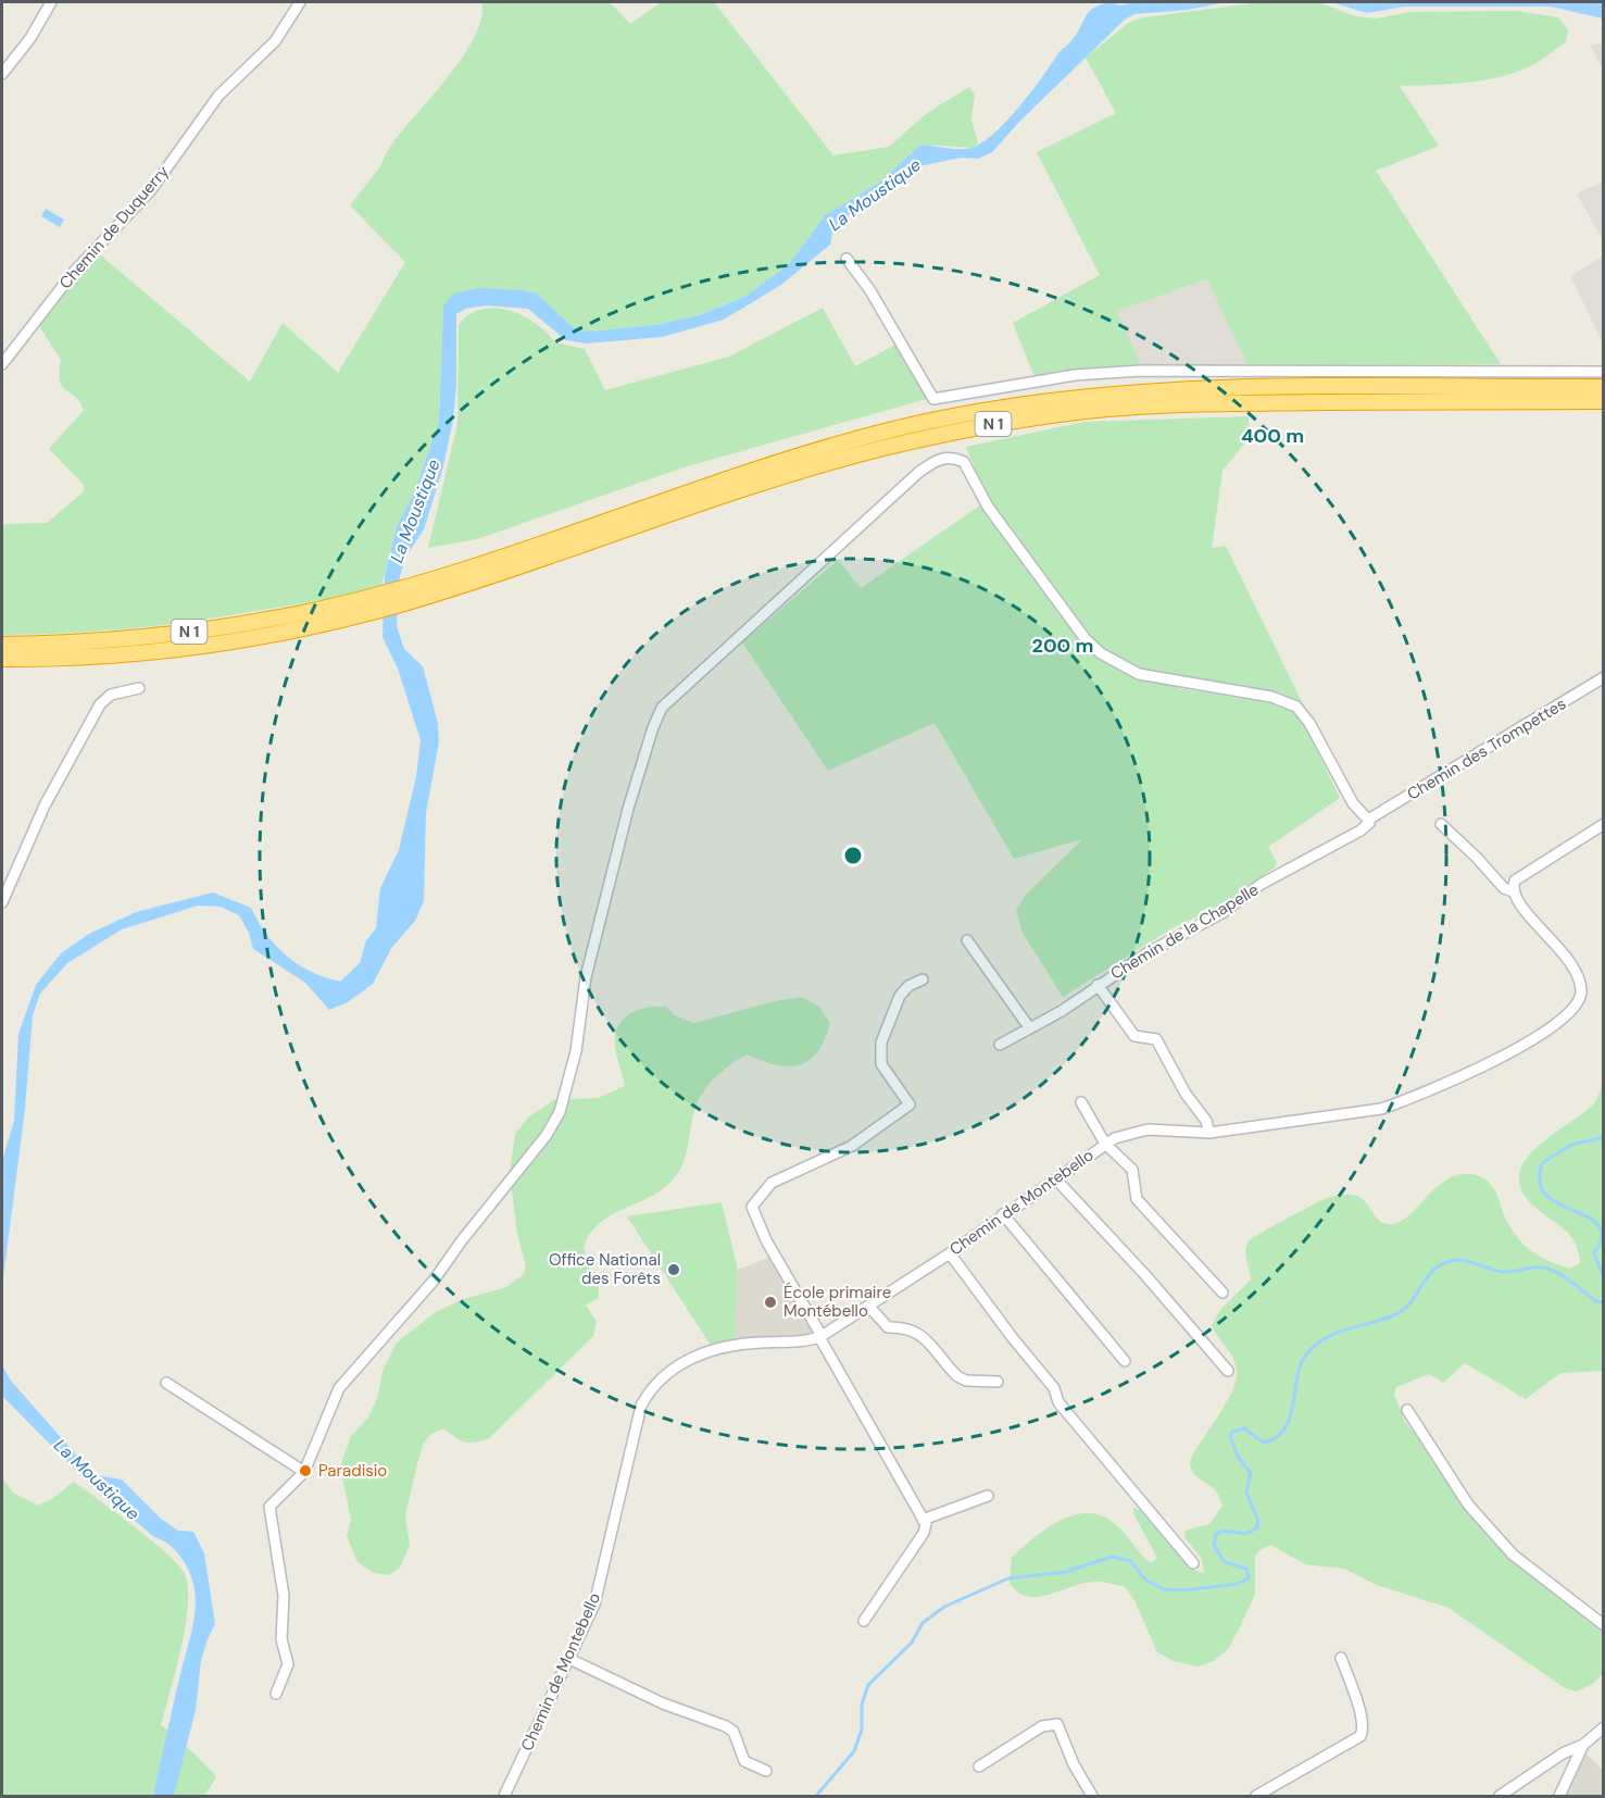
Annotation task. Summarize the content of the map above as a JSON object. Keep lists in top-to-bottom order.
{
  "streets": {
    "highway": ["N 1"],
    "street": [
      "Chemin de Duquerry",
      "Chemin des Trompettes",
      "Chemin de la Chapelle",
      "Chemin de Montebello"
    ]
  },
  "crossings": [
    ["Chemin des Trompettes", "Chemin de la Chapelle"]
  ],
  "water": ["La Moustique"],
  "places": ["Office National des Forêts", "École primaire Montébello", "Paradisio"],
  "rings": ["400 m", "200 m"]
}
